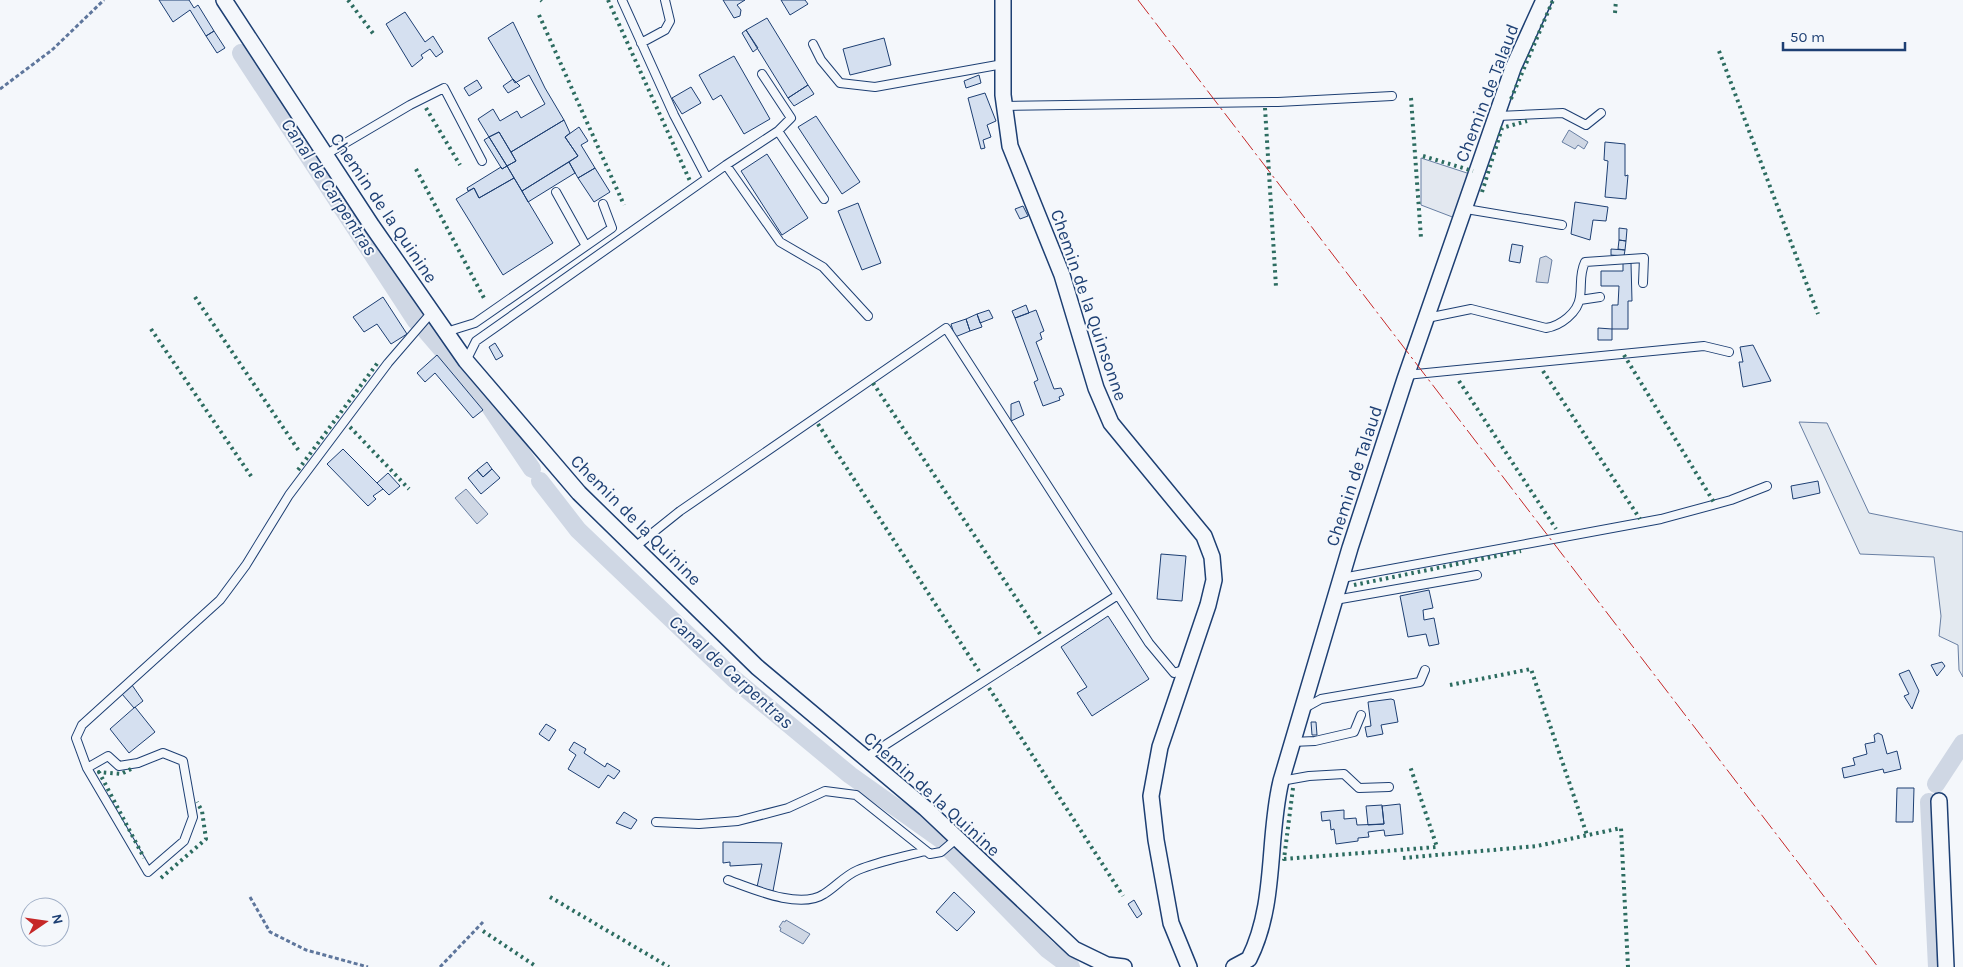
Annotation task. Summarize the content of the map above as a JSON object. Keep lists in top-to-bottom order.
{
  "streets": {
    "street": ["Chemin de Talaud", "Chemin de la Quinine", "Chemin de la Quinsonne"]
  },
  "water": ["Canal de Carpentras"],
  "scale_bar": "50 m",
  "north": "right"
}
